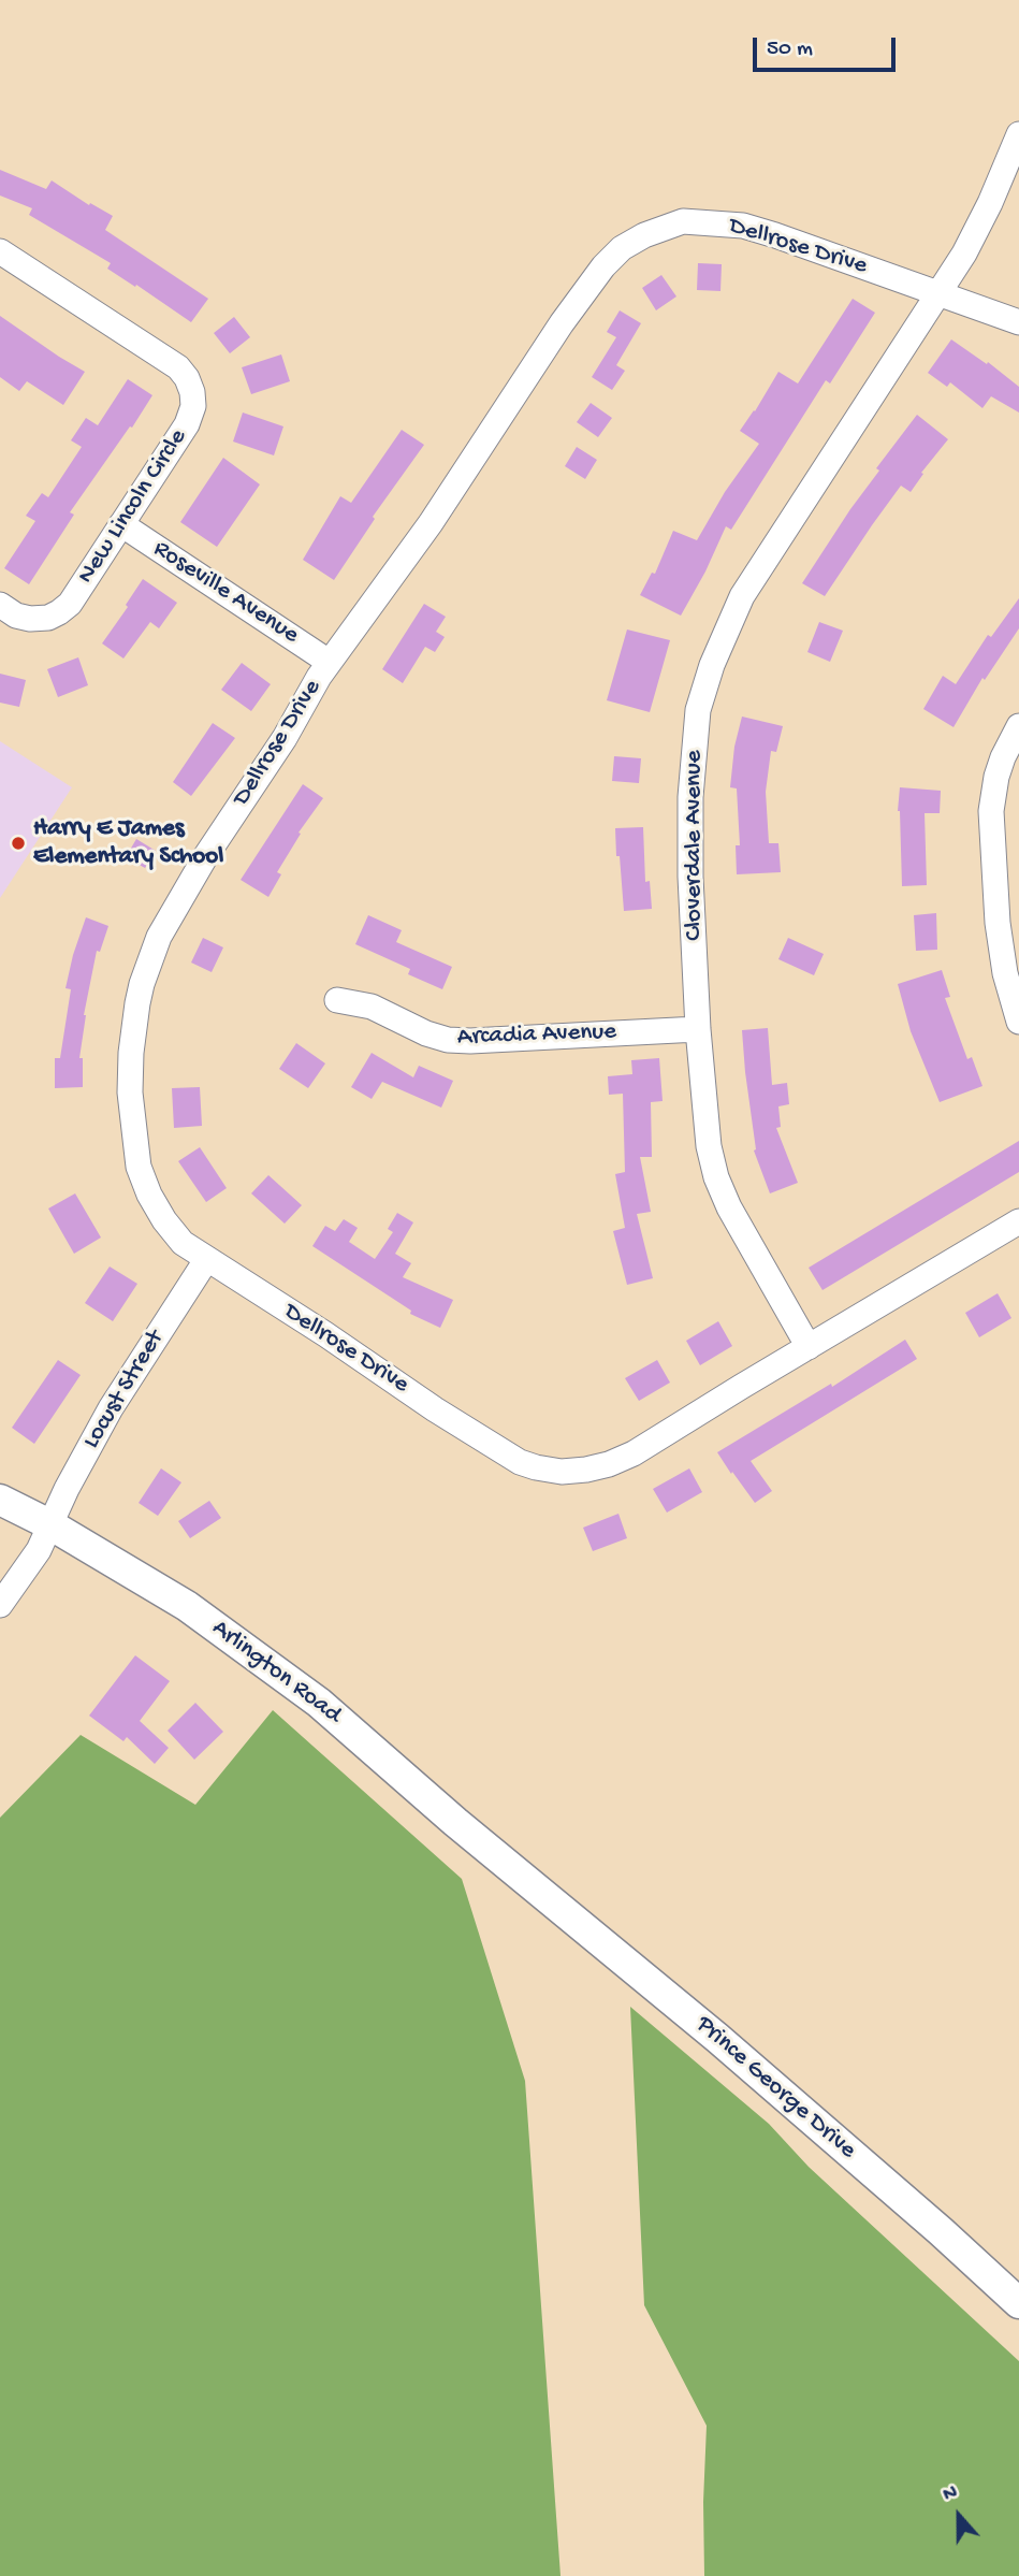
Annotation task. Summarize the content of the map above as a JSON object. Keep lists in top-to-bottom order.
{
  "streets": {
    "main road": ["Arlington Road", "Prince George Drive"],
    "street": [
      "Dellrose Drive",
      "New Lincoln Circle",
      "Roseville Avenue",
      "Cloverdale Avenue",
      "Arcadia Avenue",
      "Locust Street"
    ]
  },
  "crossings": [
    ["Dellrose Drive", "Roseville Avenue"],
    ["Dellrose Drive", "Cloverdale Avenue"],
    ["Dellrose Drive", "Locust Street"],
    ["New Lincoln Circle", "Roseville Avenue"],
    ["Cloverdale Avenue", "Arcadia Avenue"],
    ["Locust Street", "Arlington Road"],
    ["Arlington Road", "Prince George Drive"]
  ],
  "places": ["Harry E James Elementary School"],
  "scale_bar": "50 m",
  "north": "top"
}
